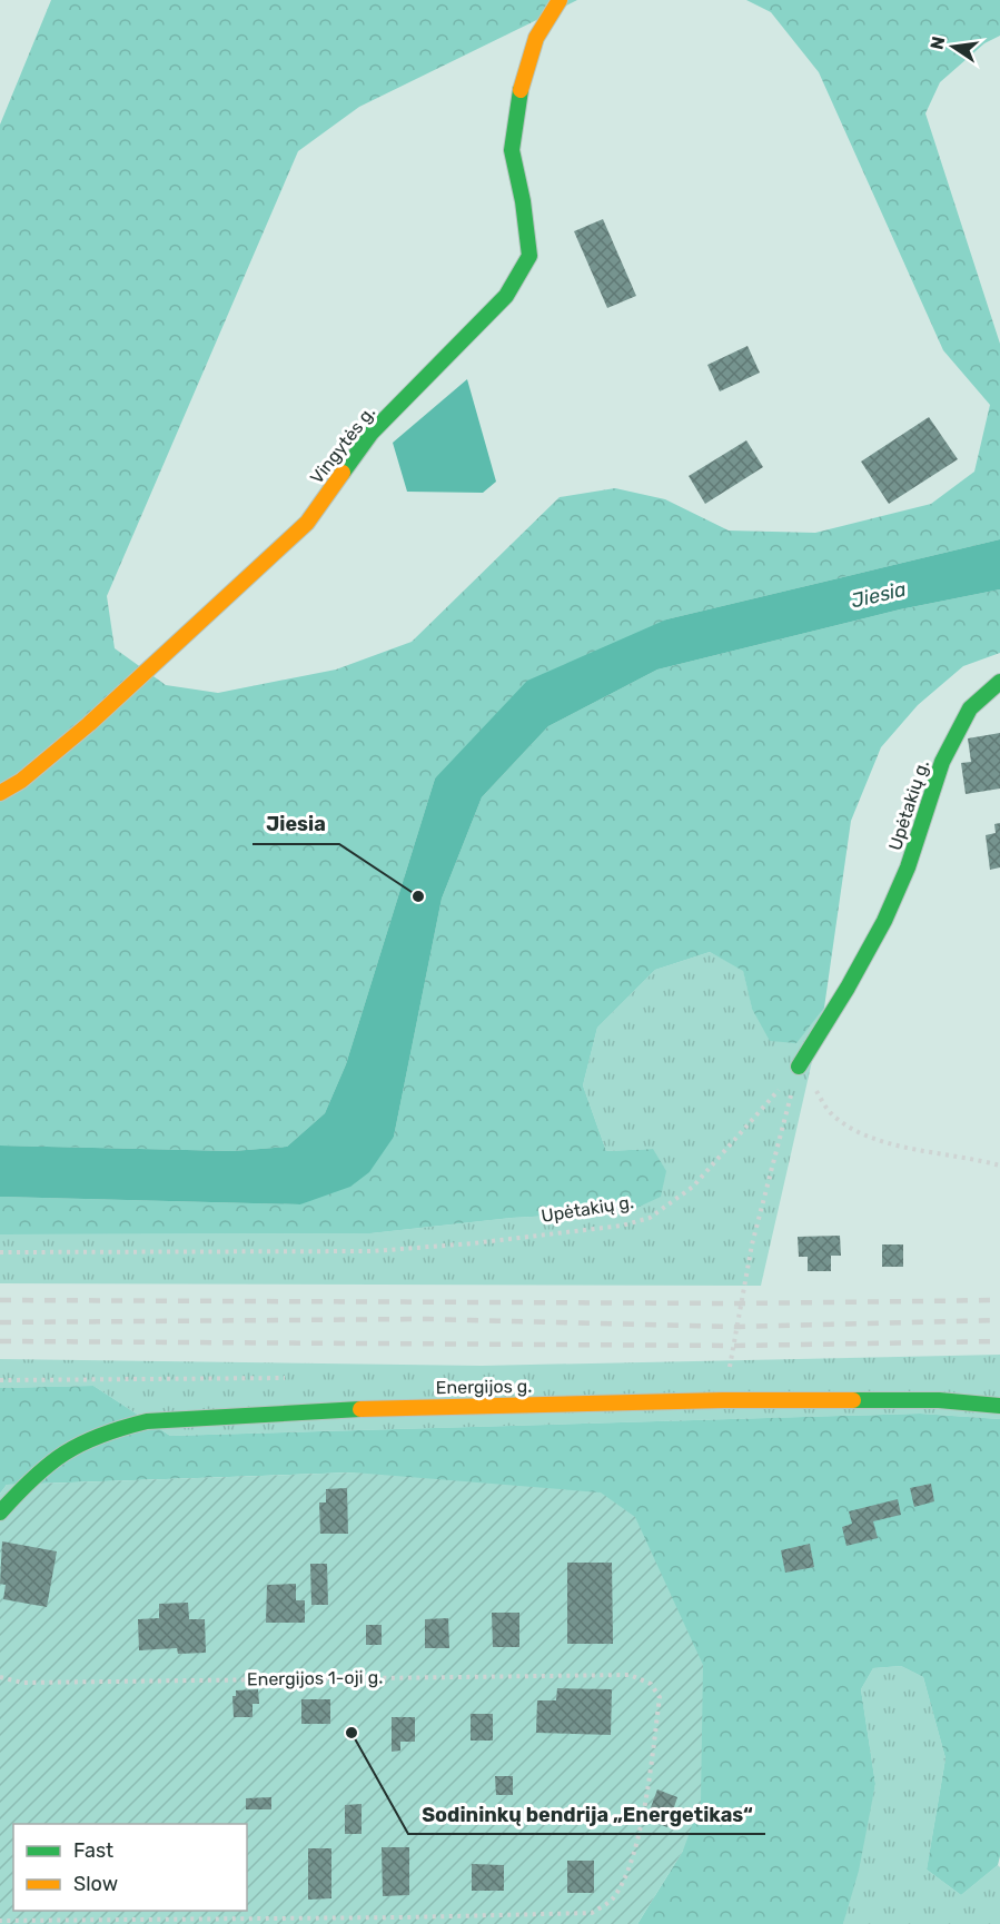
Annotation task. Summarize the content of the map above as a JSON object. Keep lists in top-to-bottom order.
{
  "streets": {
    "street": ["Vingytės g.", "Upėtakių g.", "Energijos g."],
    "path": ["Energijos 1-oji g."]
  },
  "water": ["Jiesia"],
  "places": ["Jiesia", "Sodininkų bendrija „Energetikas“"],
  "legend": ["Fast", "Slow"],
  "north": "left"
}
